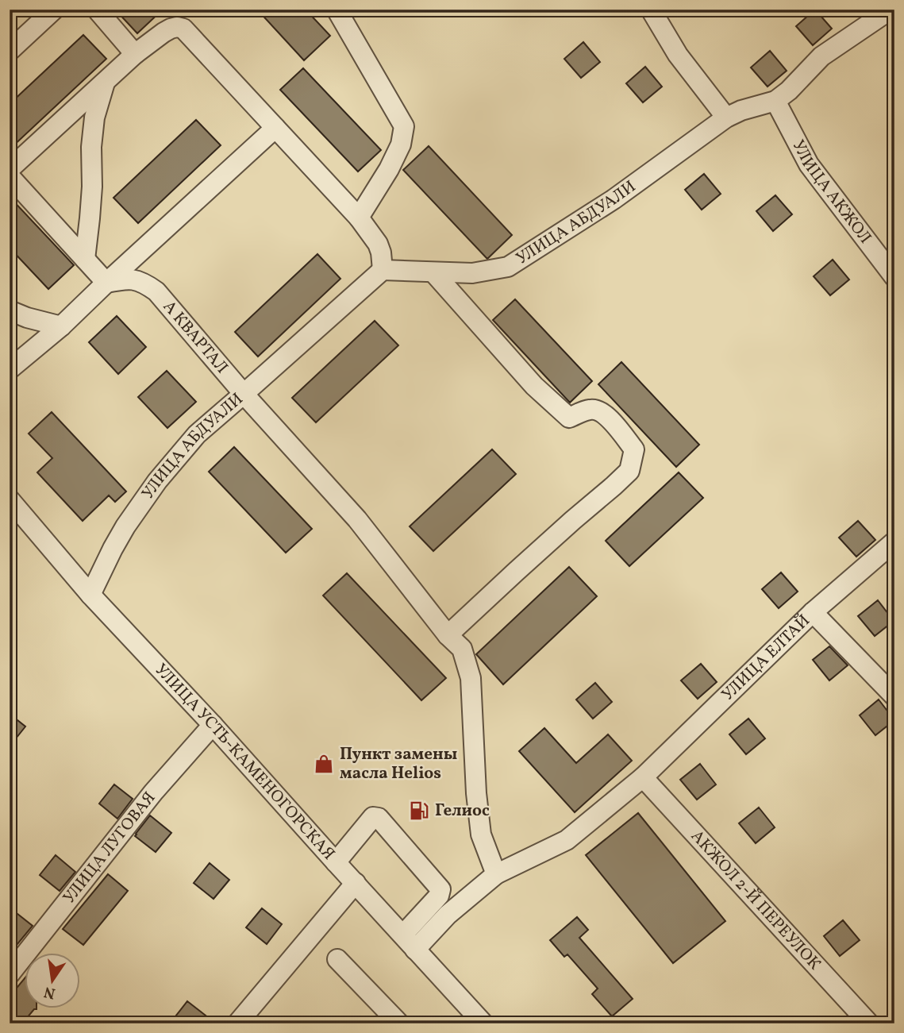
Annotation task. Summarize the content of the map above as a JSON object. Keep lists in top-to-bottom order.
{
  "streets": {
    "street": [
      "УЛИЦА АКЖОЛ",
      "УЛИЦА АБДУАЛИ",
      "А КВАРТАЛ",
      "УЛИЦА ЕЛТАЙ",
      "УЛИЦА УСТЬ-КАМЕНОГОРСКАЯ",
      "УЛИЦА ЛУГОВАЯ",
      "АКЖОЛ 2-Й ПЕРЕУЛОК"
    ]
  },
  "crossings": [
    ["УЛИЦА АКЖОЛ", "УЛИЦА АБДУАЛИ"],
    ["УЛИЦА АБДУАЛИ", "А КВАРТАЛ"],
    ["УЛИЦА АБДУАЛИ", "УЛИЦА УСТЬ-КАМЕНОГОРСКАЯ"],
    ["А КВАРТАЛ", "УЛИЦА ЕЛТАЙ"],
    ["УЛИЦА ЕЛТАЙ", "УЛИЦА УСТЬ-КАМЕНОГОРСКАЯ"],
    ["УЛИЦА ЕЛТАЙ", "АКЖОЛ 2-Й ПЕРЕУЛОК"],
    ["УЛИЦА УСТЬ-КАМЕНОГОРСКАЯ", "УЛИЦА ЛУГОВАЯ"]
  ],
  "places": {
    "shop": ["Пункт замены масла Helios"],
    "fuel station": ["Гелиос"]
  },
  "north": "bottom"
}
